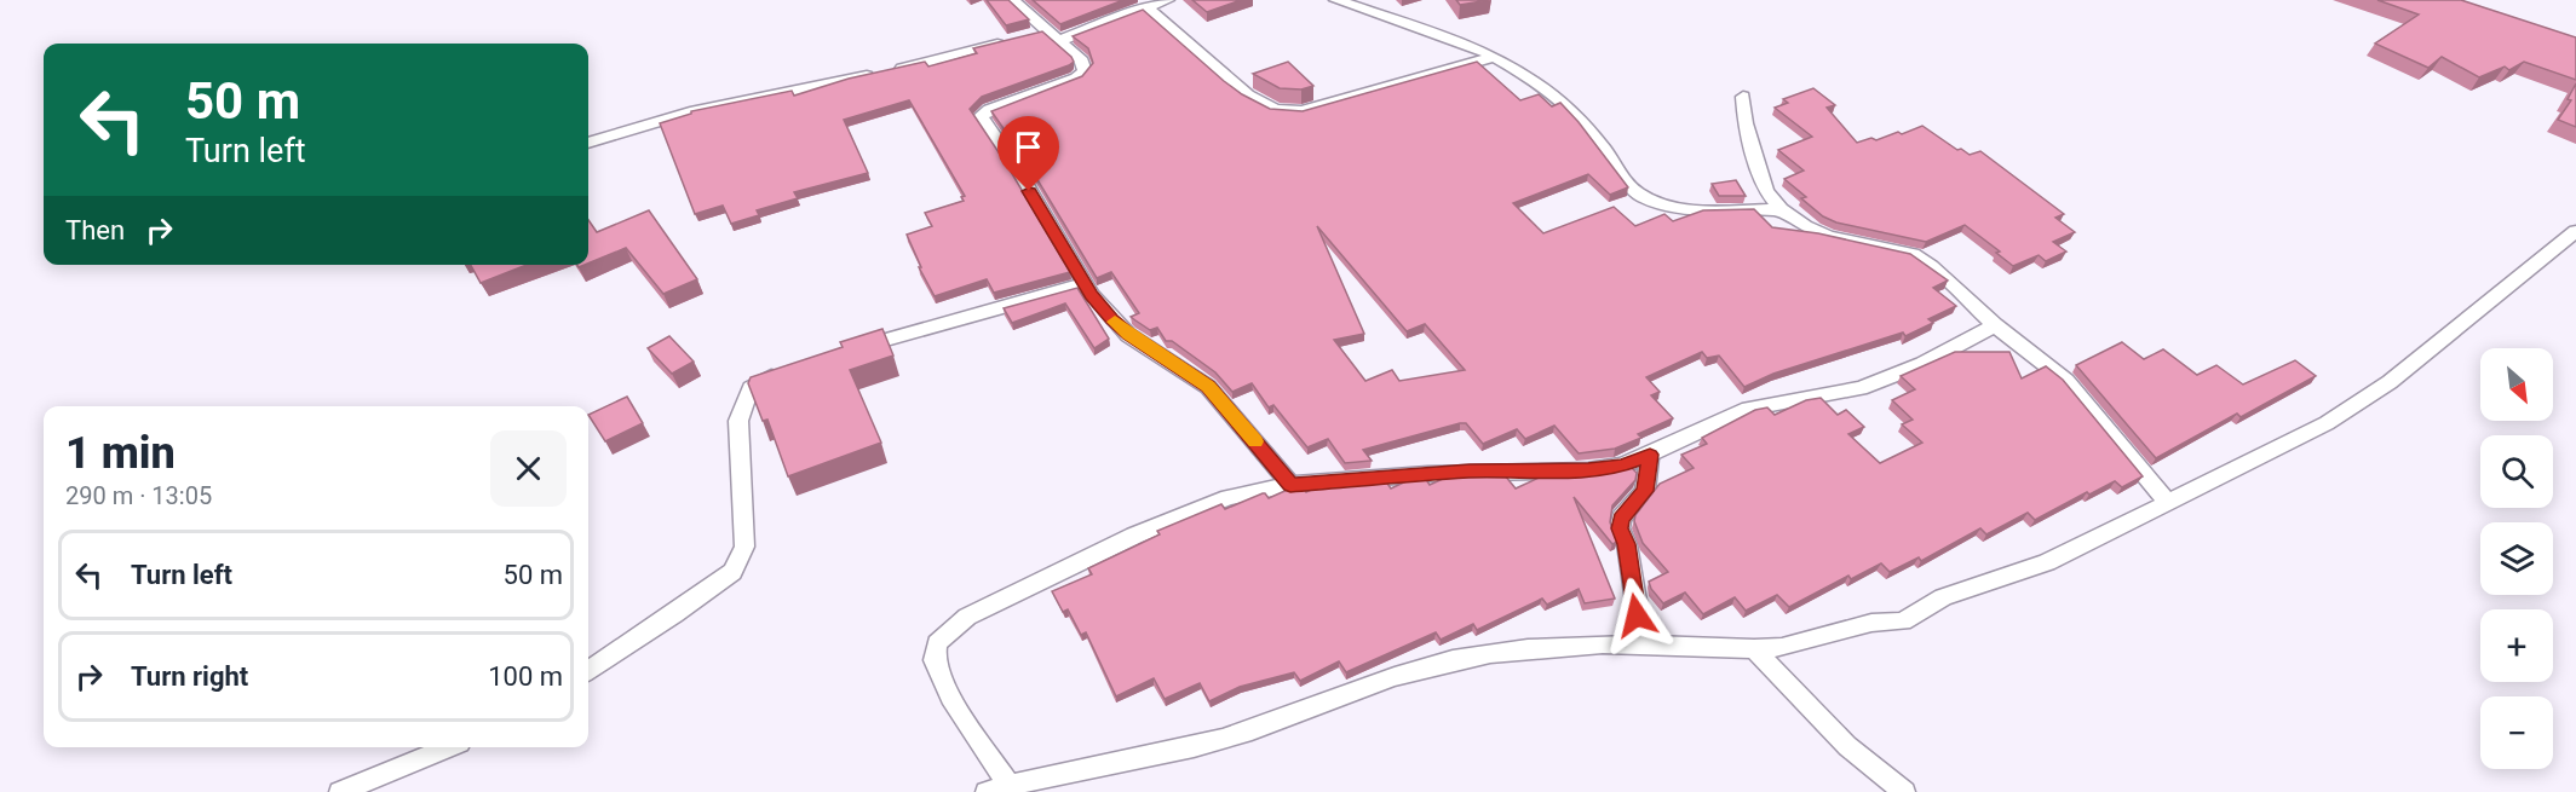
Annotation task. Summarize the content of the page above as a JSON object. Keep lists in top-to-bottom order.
{
  "north": "bottom right",
  "page": {
    "turn": ["50 m", "Turn left"],
    "then": "Then",
    "map_buttons": ["+", "−"],
    "heading": ["1 min", "290 m · 13:05"],
    "list": [
      {
        "name": "Turn left",
        "value": "50 m"
      },
      {
        "name": "Turn right",
        "value": "100 m"
      }
    ]
  }
}
